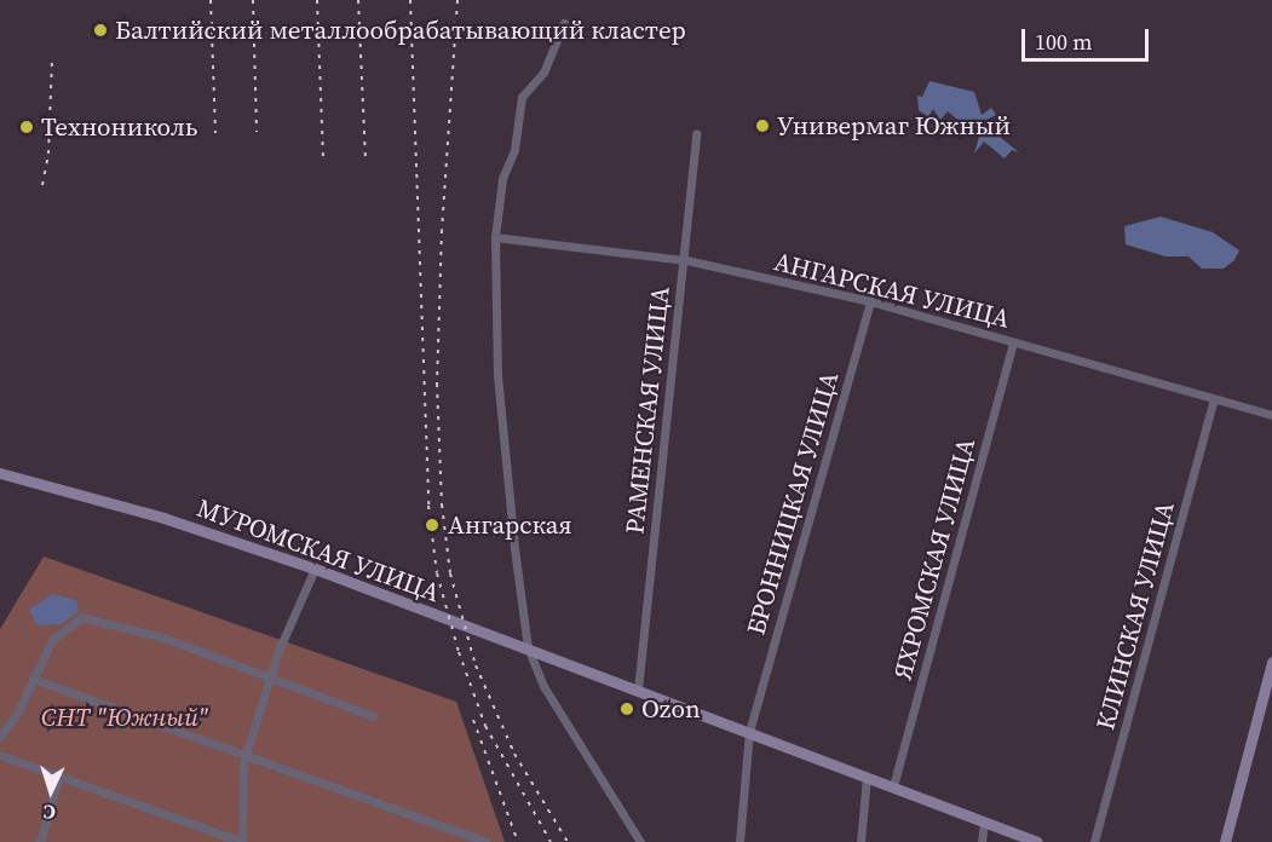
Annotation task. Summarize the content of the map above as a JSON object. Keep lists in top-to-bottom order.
{
  "streets": {
    "main road": ["МУРОМСКАЯ УЛИЦА"],
    "street": [
      "АНГАРСКАЯ УЛИЦА",
      "РАМЕНСКАЯ УЛИЦА",
      "БРОННИЦКАЯ УЛИЦА",
      "ЯХРОМСКАЯ УЛИЦА",
      "КЛИНСКАЯ УЛИЦА"
    ]
  },
  "crossings": [
    ["АНГАРСКАЯ УЛИЦА", "РАМЕНСКАЯ УЛИЦА"],
    ["АНГАРСКАЯ УЛИЦА", "БРОННИЦКАЯ УЛИЦА"],
    ["АНГАРСКАЯ УЛИЦА", "ЯХРОМСКАЯ УЛИЦА"],
    ["АНГАРСКАЯ УЛИЦА", "КЛИНСКАЯ УЛИЦА"],
    ["РАМЕНСКАЯ УЛИЦА", "МУРОМСКАЯ УЛИЦА"]
  ],
  "parks": ["СНТ \"Южный\""],
  "places": [
    "Балтийский металлообрабатывающий кластер",
    "Универмаг Южный",
    "Технониколь",
    "Ангарская",
    "Ozon"
  ],
  "scale_bar": "100 m",
  "north": "bottom"
}
